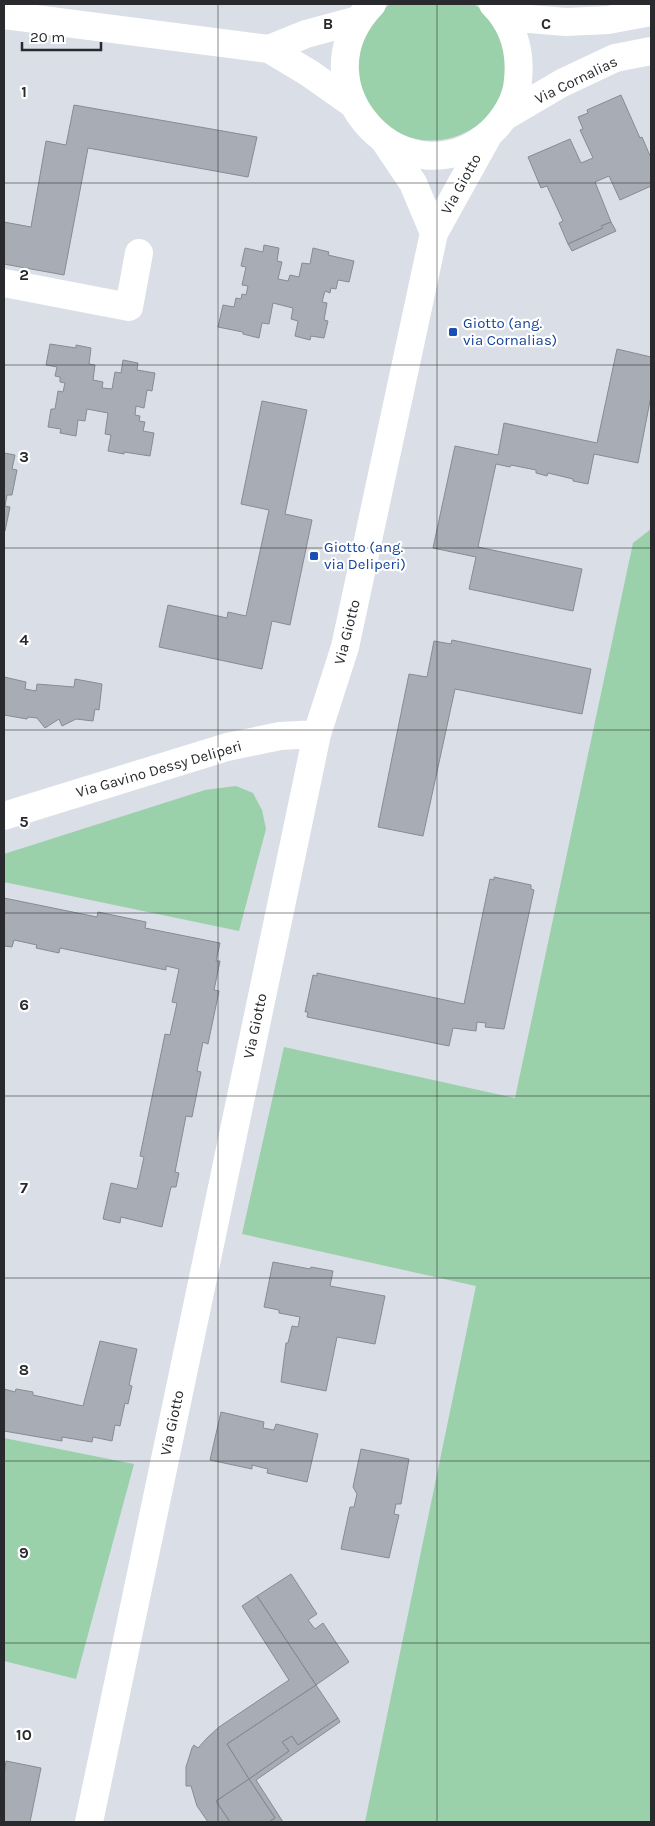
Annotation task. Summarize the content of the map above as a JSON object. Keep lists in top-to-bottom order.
{
  "streets": {
    "street": ["Via Cornalias", "Via Giotto", "Via Gavino Dessy Deliperi"]
  },
  "crossings": [
    ["Via Cornalias", "Via Giotto"],
    ["Via Giotto", "Via Gavino Dessy Deliperi"]
  ],
  "places": {
    "transit": ["Giotto (ang. via Cornalias)", "Giotto (ang. via Deliperi)"]
  },
  "scale_bar": "20 m",
  "grid": {
    "columns": ["B", "C"],
    "rows": [
      "1",
      "2",
      "3",
      "4",
      "5",
      "6",
      "7",
      "8",
      "9",
      "10"
    ]
  }
}
